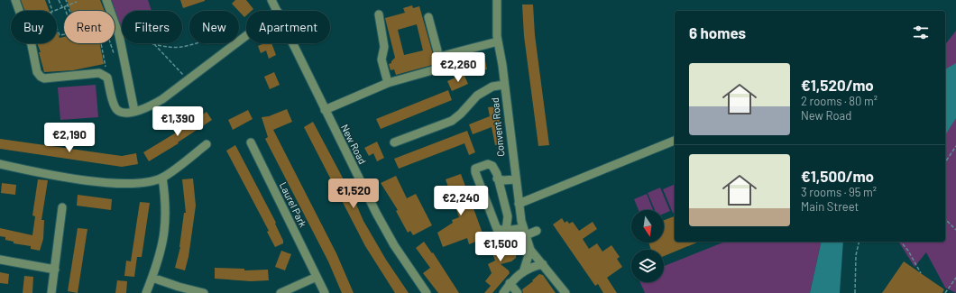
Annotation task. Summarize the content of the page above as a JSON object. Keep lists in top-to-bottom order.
{
  "streets": {
    "street": ["Convent Road", "New Road", "Laurel Park"]
  },
  "north": "bottom",
  "page": {
    "chip": [
      "Buy",
      "Rent",
      "Filters",
      "New",
      "Apartment"
    ],
    "heading": "6 homes",
    "price": [
      "€2,260",
      "€1,390",
      "€2,190",
      "€1,520",
      "€2,240",
      "€1,500"
    ],
    "list": [
      {
        "name": "€1,520/mo",
        "note": "2 rooms · 80 m² · New Road"
      },
      {
        "name": "€1,500/mo",
        "note": "3 rooms · 95 m² · Main Street"
      }
    ]
  }
}
